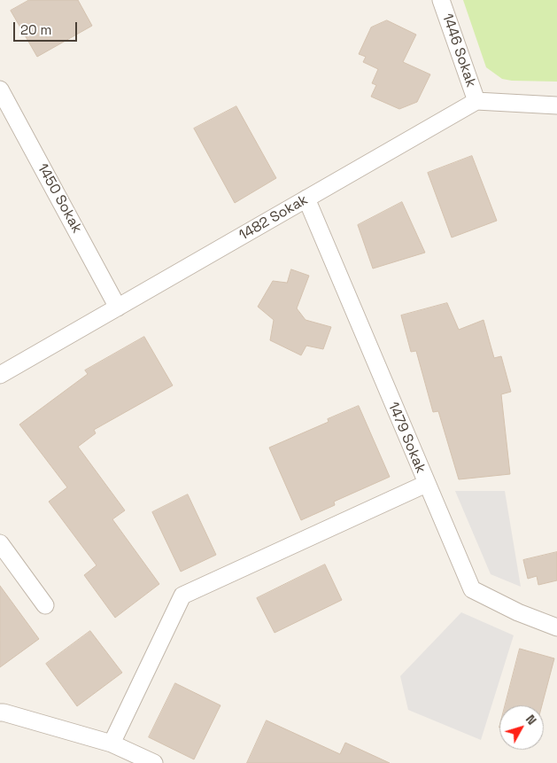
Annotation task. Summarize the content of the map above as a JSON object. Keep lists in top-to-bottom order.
{
  "streets": {
    "street": [
      "1446 Sokak",
      "1450 Sokak",
      "1482 Sokak",
      "1479 Sokak"
    ]
  },
  "crossings": [
    ["1446 Sokak", "1482 Sokak"],
    ["1450 Sokak", "1482 Sokak"],
    ["1482 Sokak", "1479 Sokak"]
  ],
  "scale_bar": "20 m",
  "north": "top right"
}
